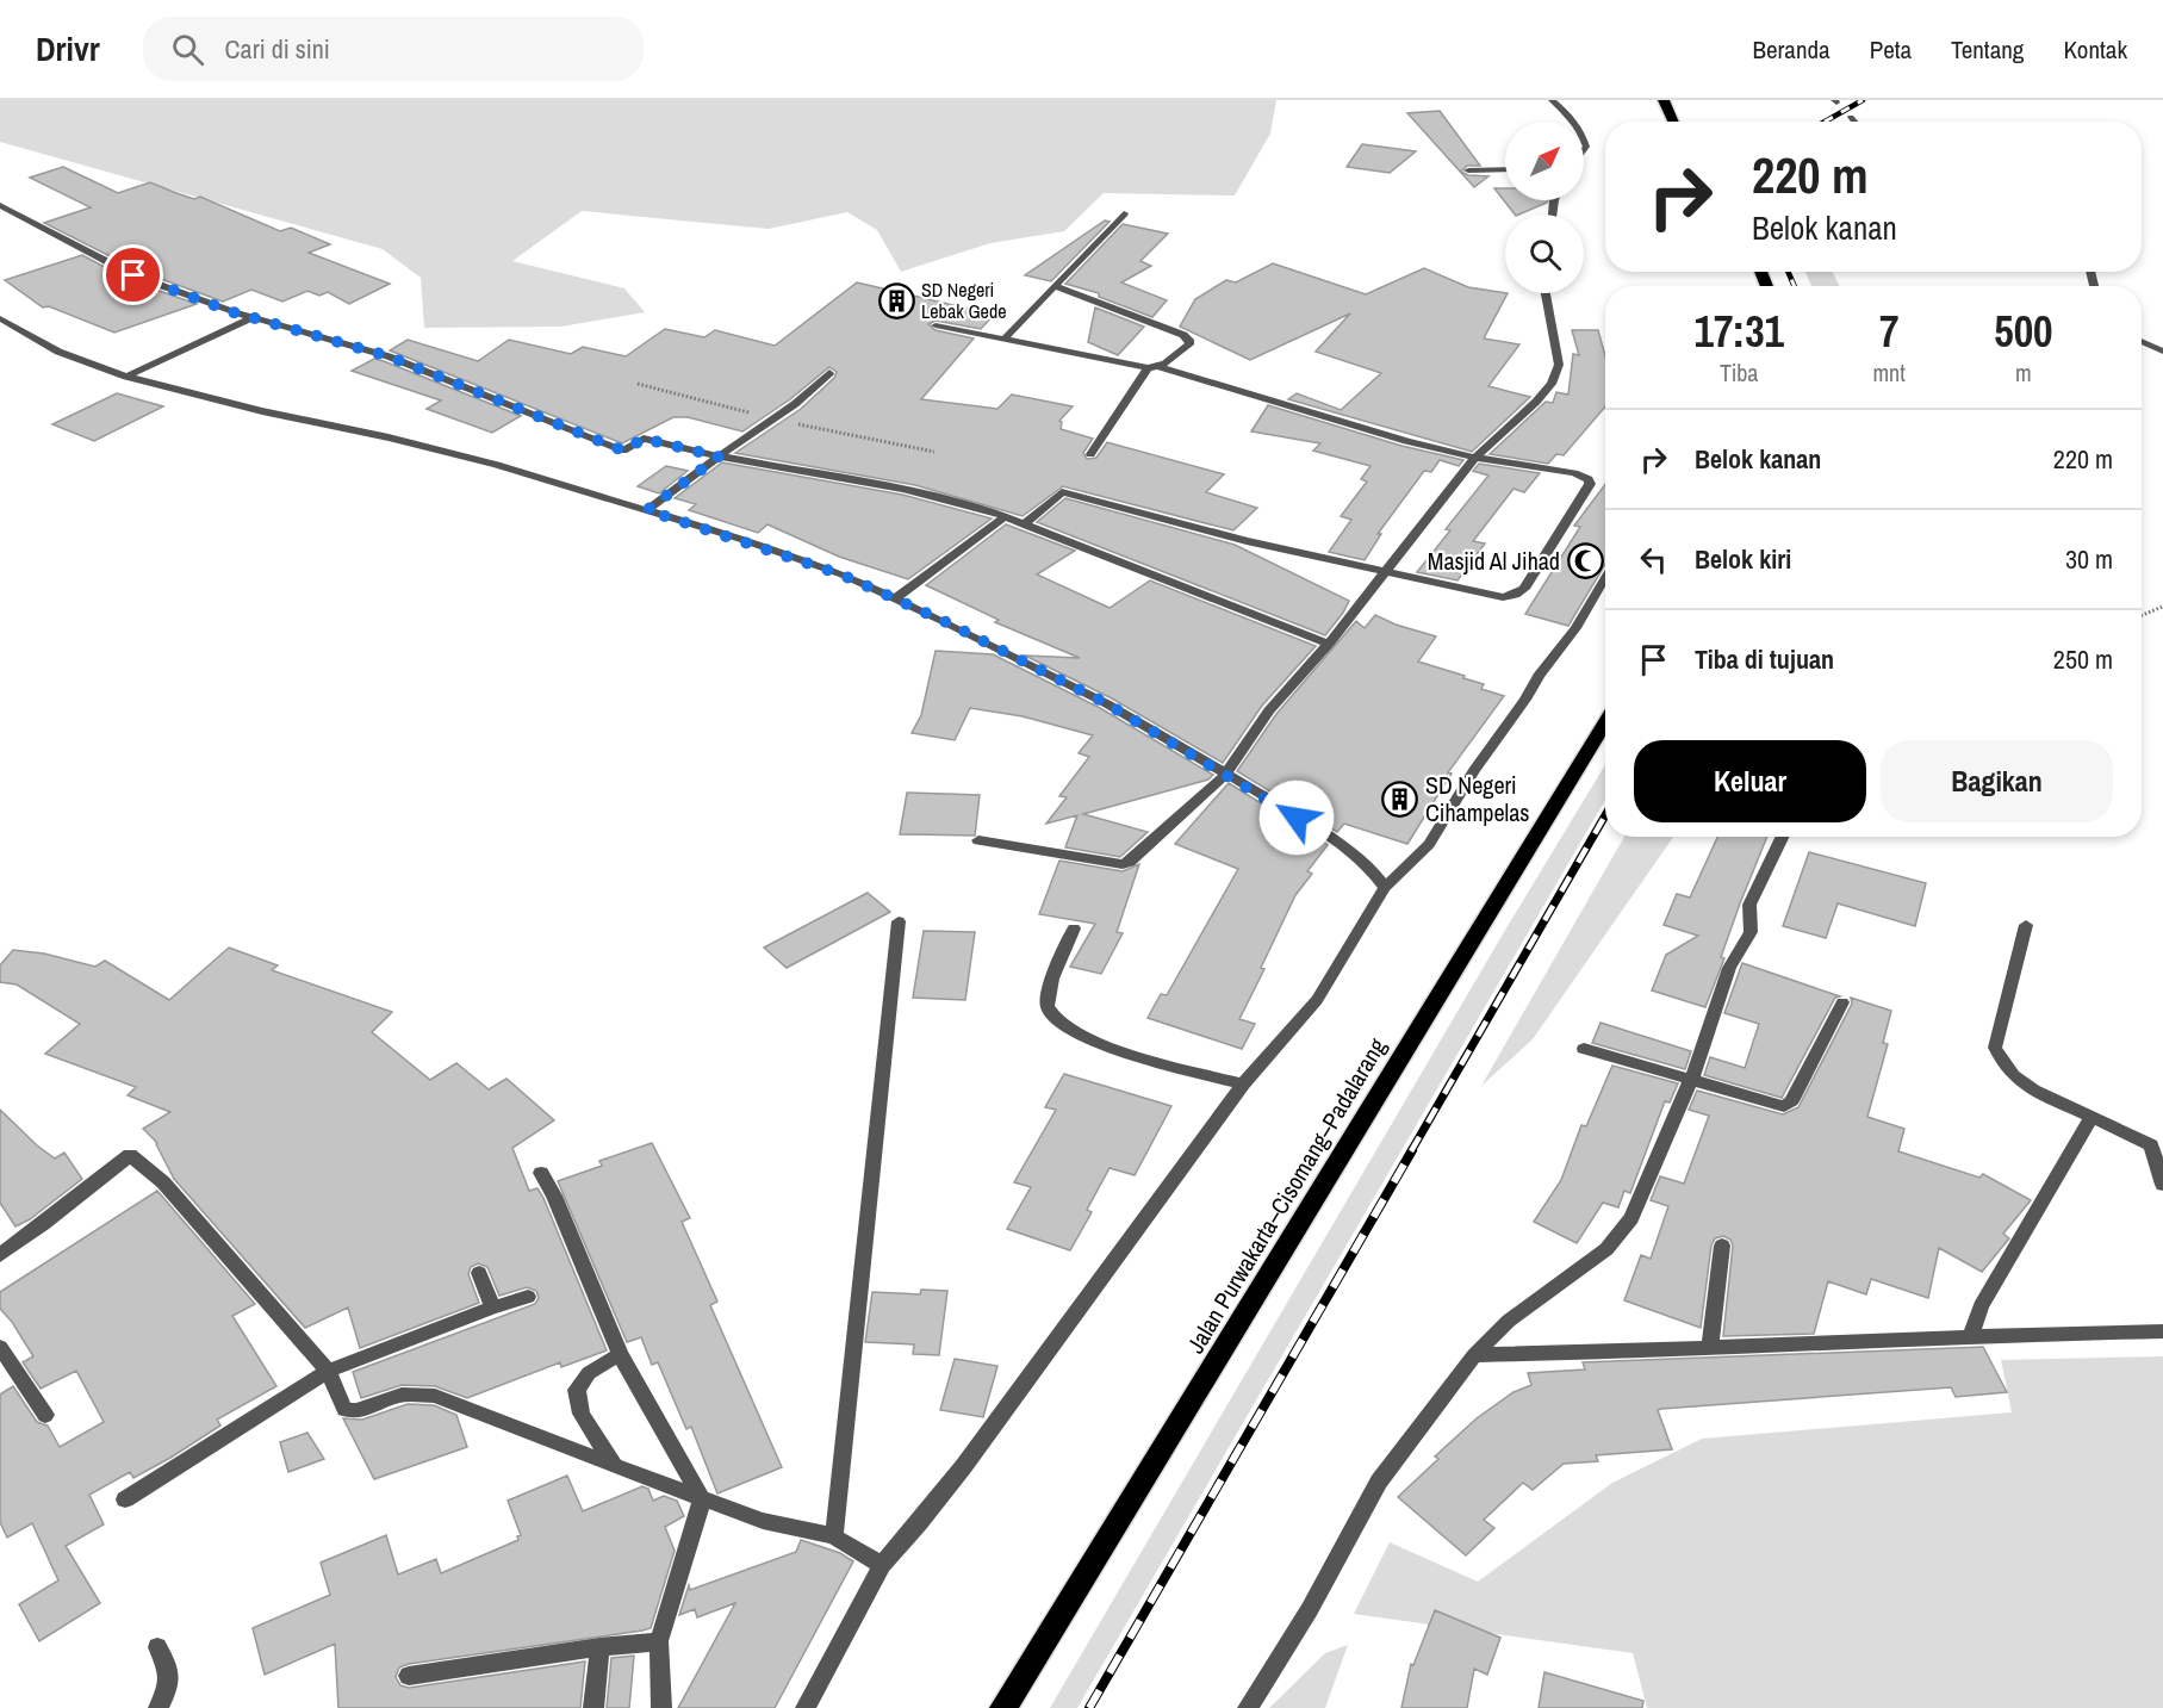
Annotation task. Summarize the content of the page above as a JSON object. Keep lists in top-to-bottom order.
{
  "streets": {
    "highway": ["Jalan Purwakarta–Cisomang–Padalarang"]
  },
  "places": {
    "building": ["SD Negeri Lebak Gede", "SD Negeri Cihampelas"],
    "mosque": ["Masjid Al Jihad"]
  },
  "north": "top right",
  "page": {
    "header": "Drivr",
    "search": "Cari di sini",
    "nav": [
      "Beranda",
      "Peta",
      "Tentang",
      "Kontak"
    ],
    "turn": ["220 m", "Belok kanan"],
    "eta": [
      "17:31",
      "Tiba",
      "7",
      "mnt",
      "500",
      "m"
    ],
    "list": [
      {
        "name": "Belok kanan",
        "value": "220 m"
      },
      {
        "name": "Belok kiri",
        "value": "30 m"
      },
      {
        "name": "Tiba di tujuan",
        "value": "250 m"
      }
    ],
    "buttons": ["Keluar", "Bagikan"]
  }
}
